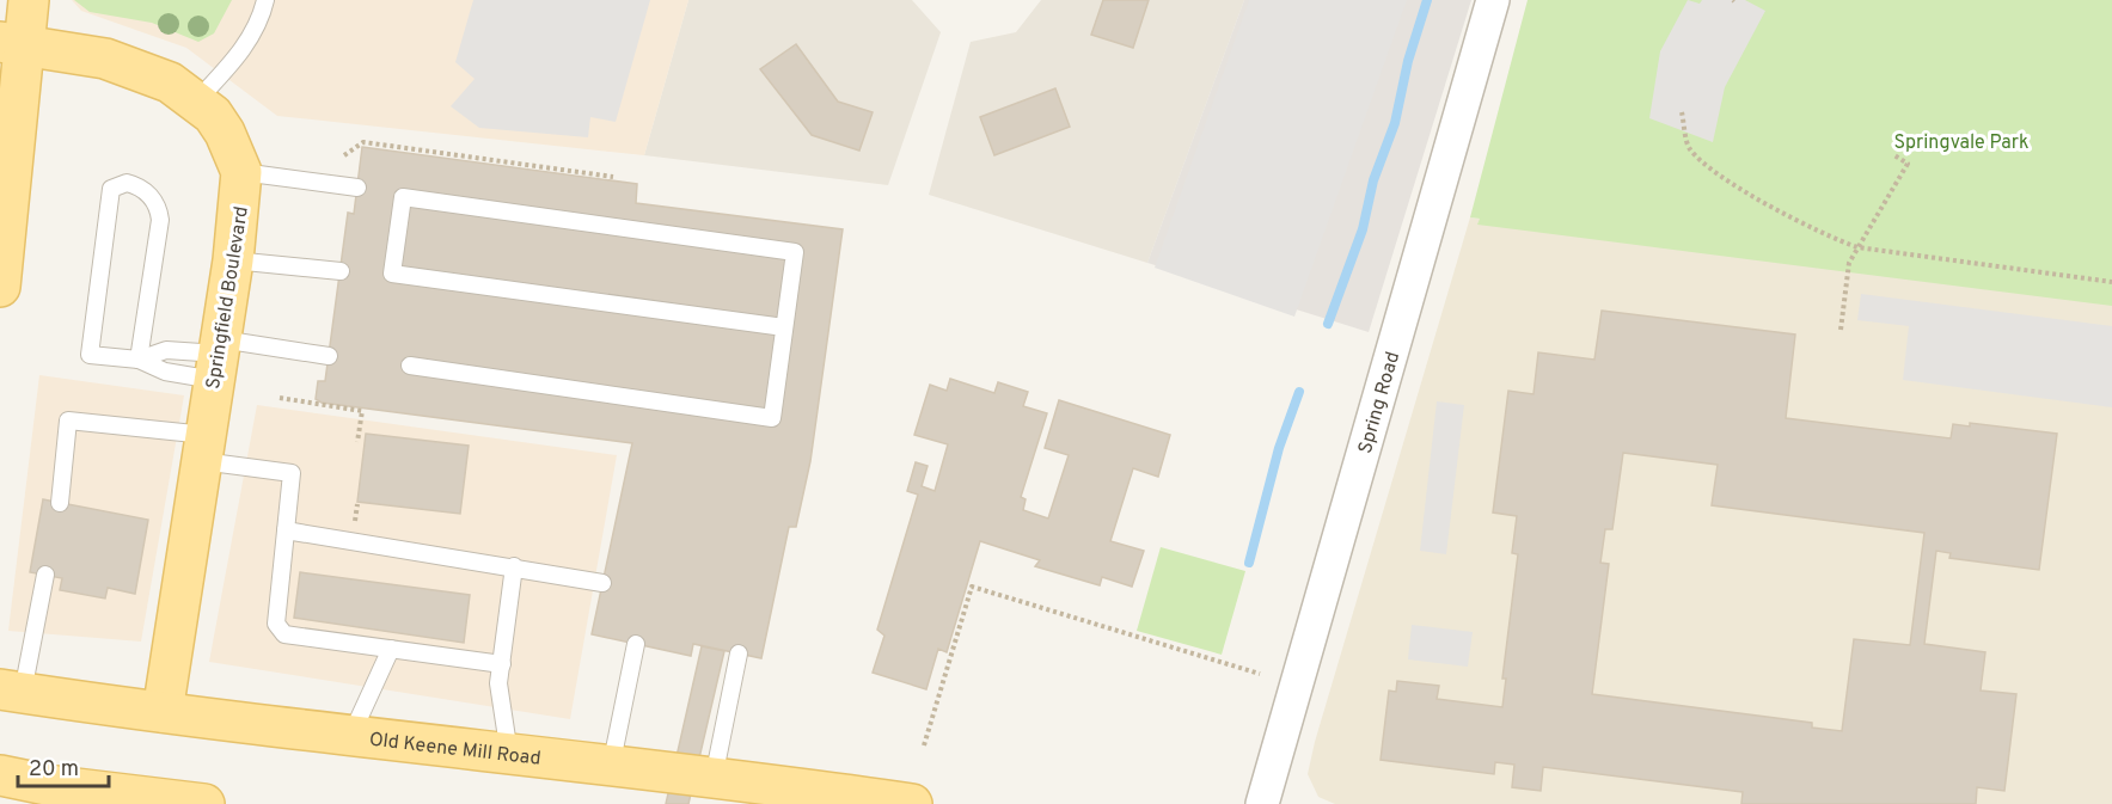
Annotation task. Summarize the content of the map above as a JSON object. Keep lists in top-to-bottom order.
{
  "streets": {
    "main road": ["Springfield Boulevard", "Old Keene Mill Road"],
    "street": ["Spring Road"]
  },
  "crossings": [
    ["Springfield Boulevard", "Old Keene Mill Road"]
  ],
  "parks": ["Springvale Park"],
  "scale_bar": "20 m"
}
